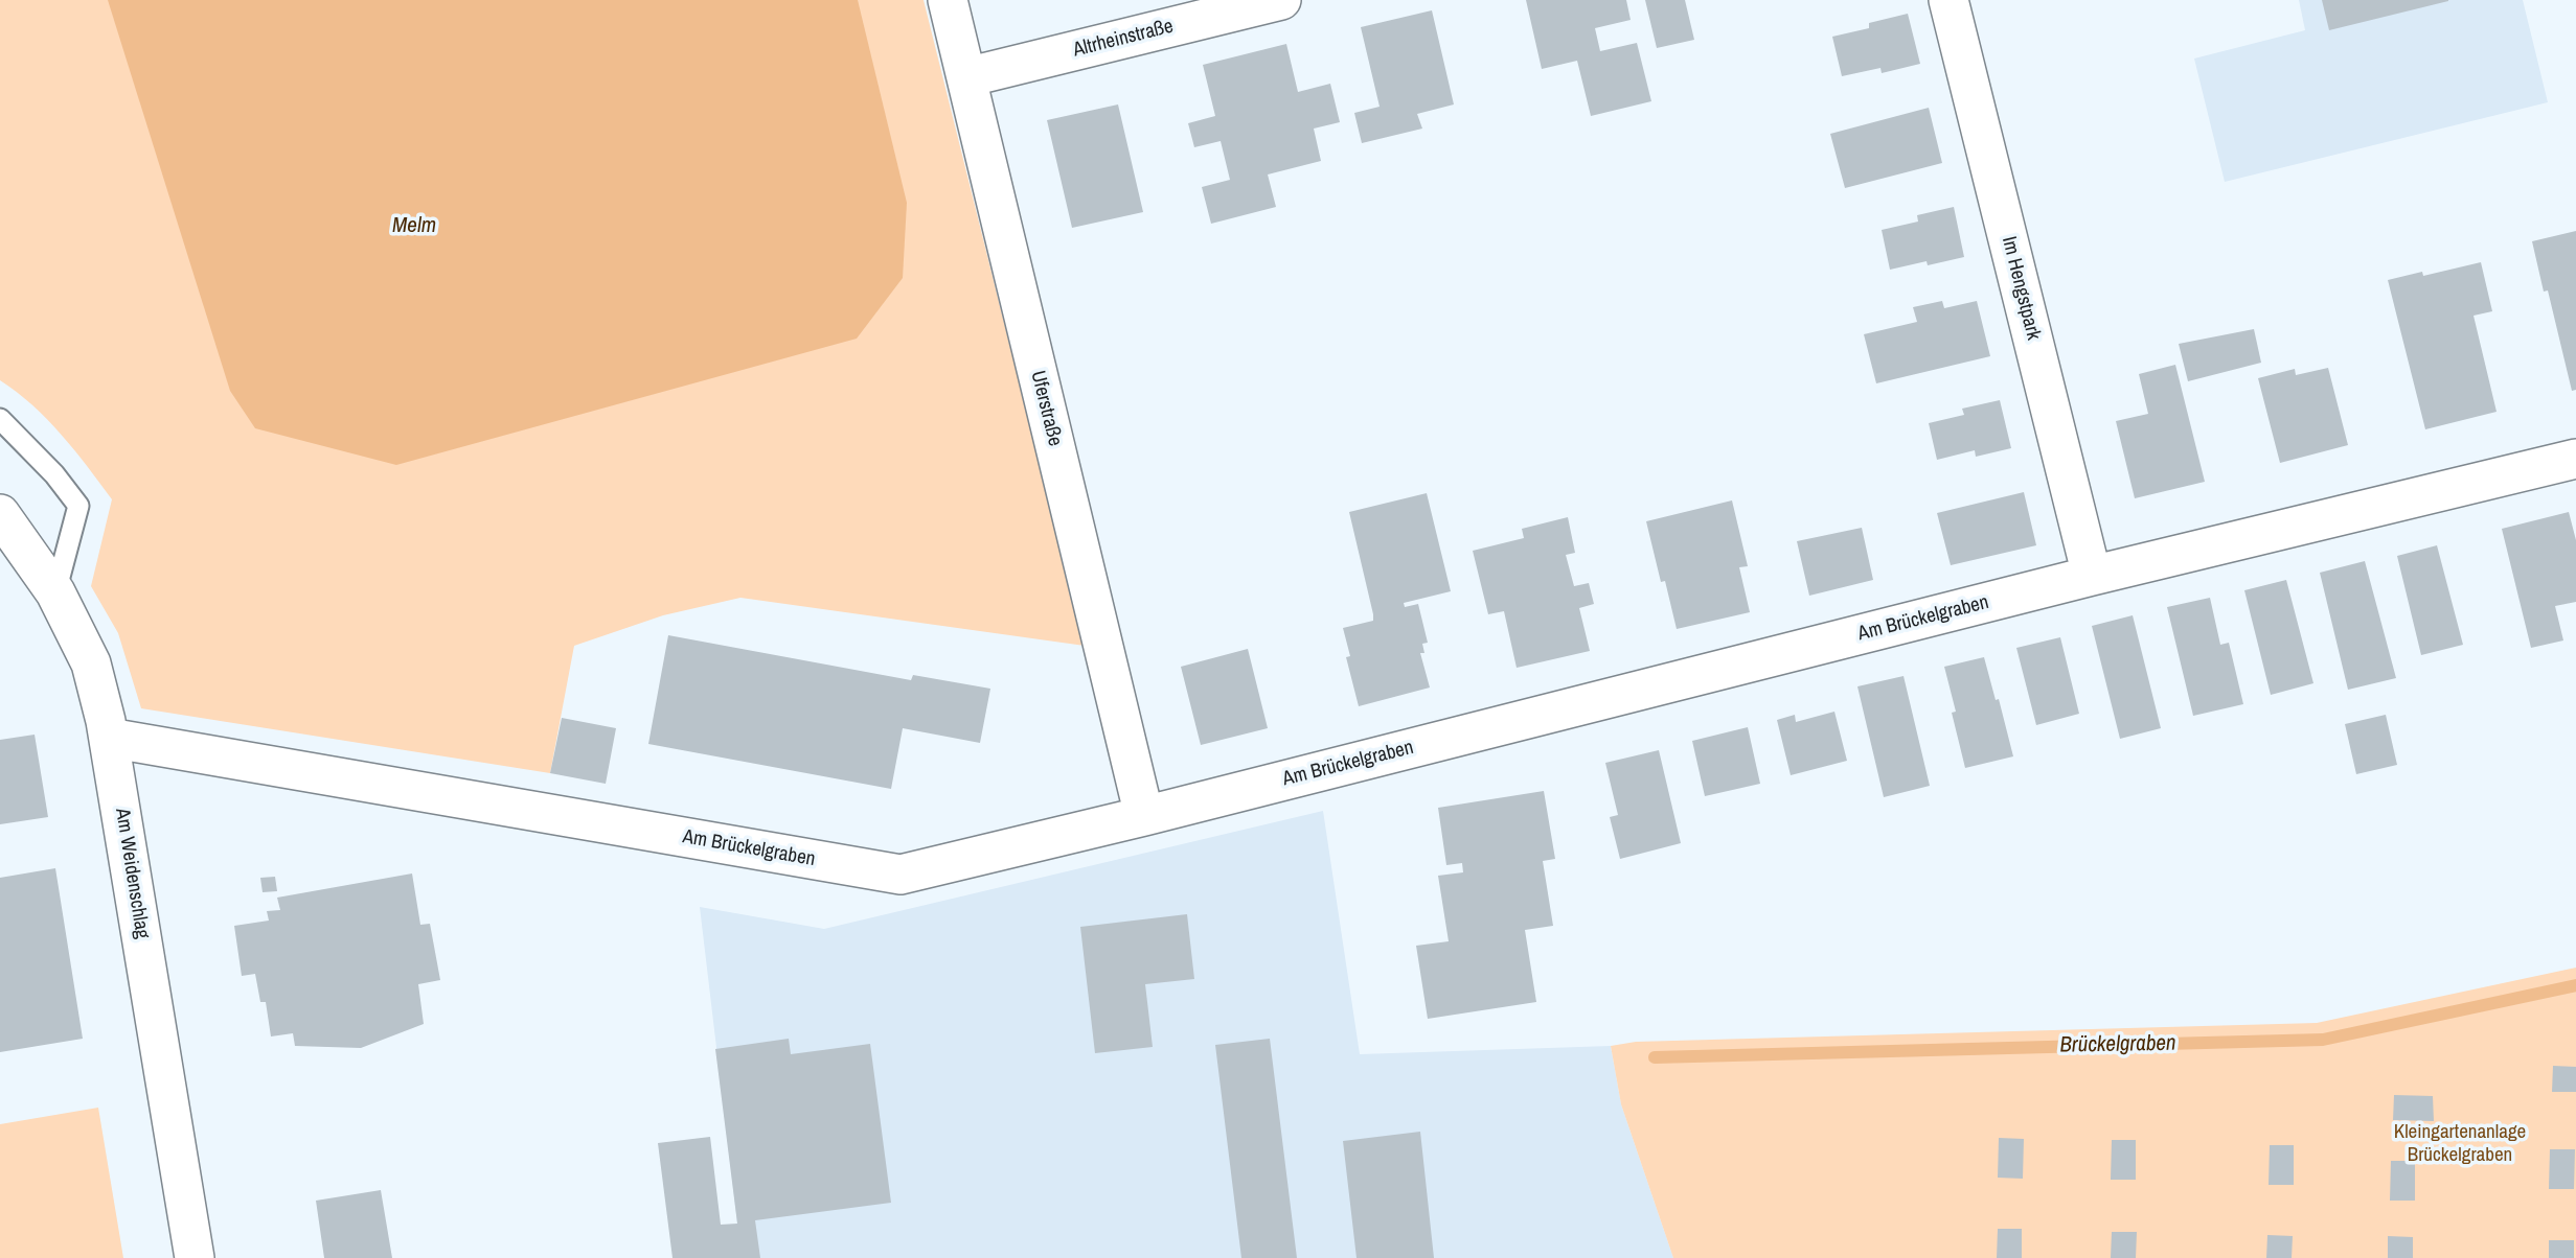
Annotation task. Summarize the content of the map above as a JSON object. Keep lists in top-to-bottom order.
{
  "streets": {
    "street": [
      "Altrheinstraße",
      "Im Hengstpark",
      "Uferstraße",
      "Am Brückelgraben",
      "Am Weidenschlag"
    ]
  },
  "crossings": [
    ["Altrheinstraße", "Uferstraße"],
    ["Im Hengstpark", "Am Brückelgraben"],
    ["Uferstraße", "Am Brückelgraben"],
    ["Am Brückelgraben", "Am Weidenschlag"]
  ],
  "water": ["Melm", "Brückelgraben"],
  "parks": ["Kleingartenanlage Brückelgraben"]
}
